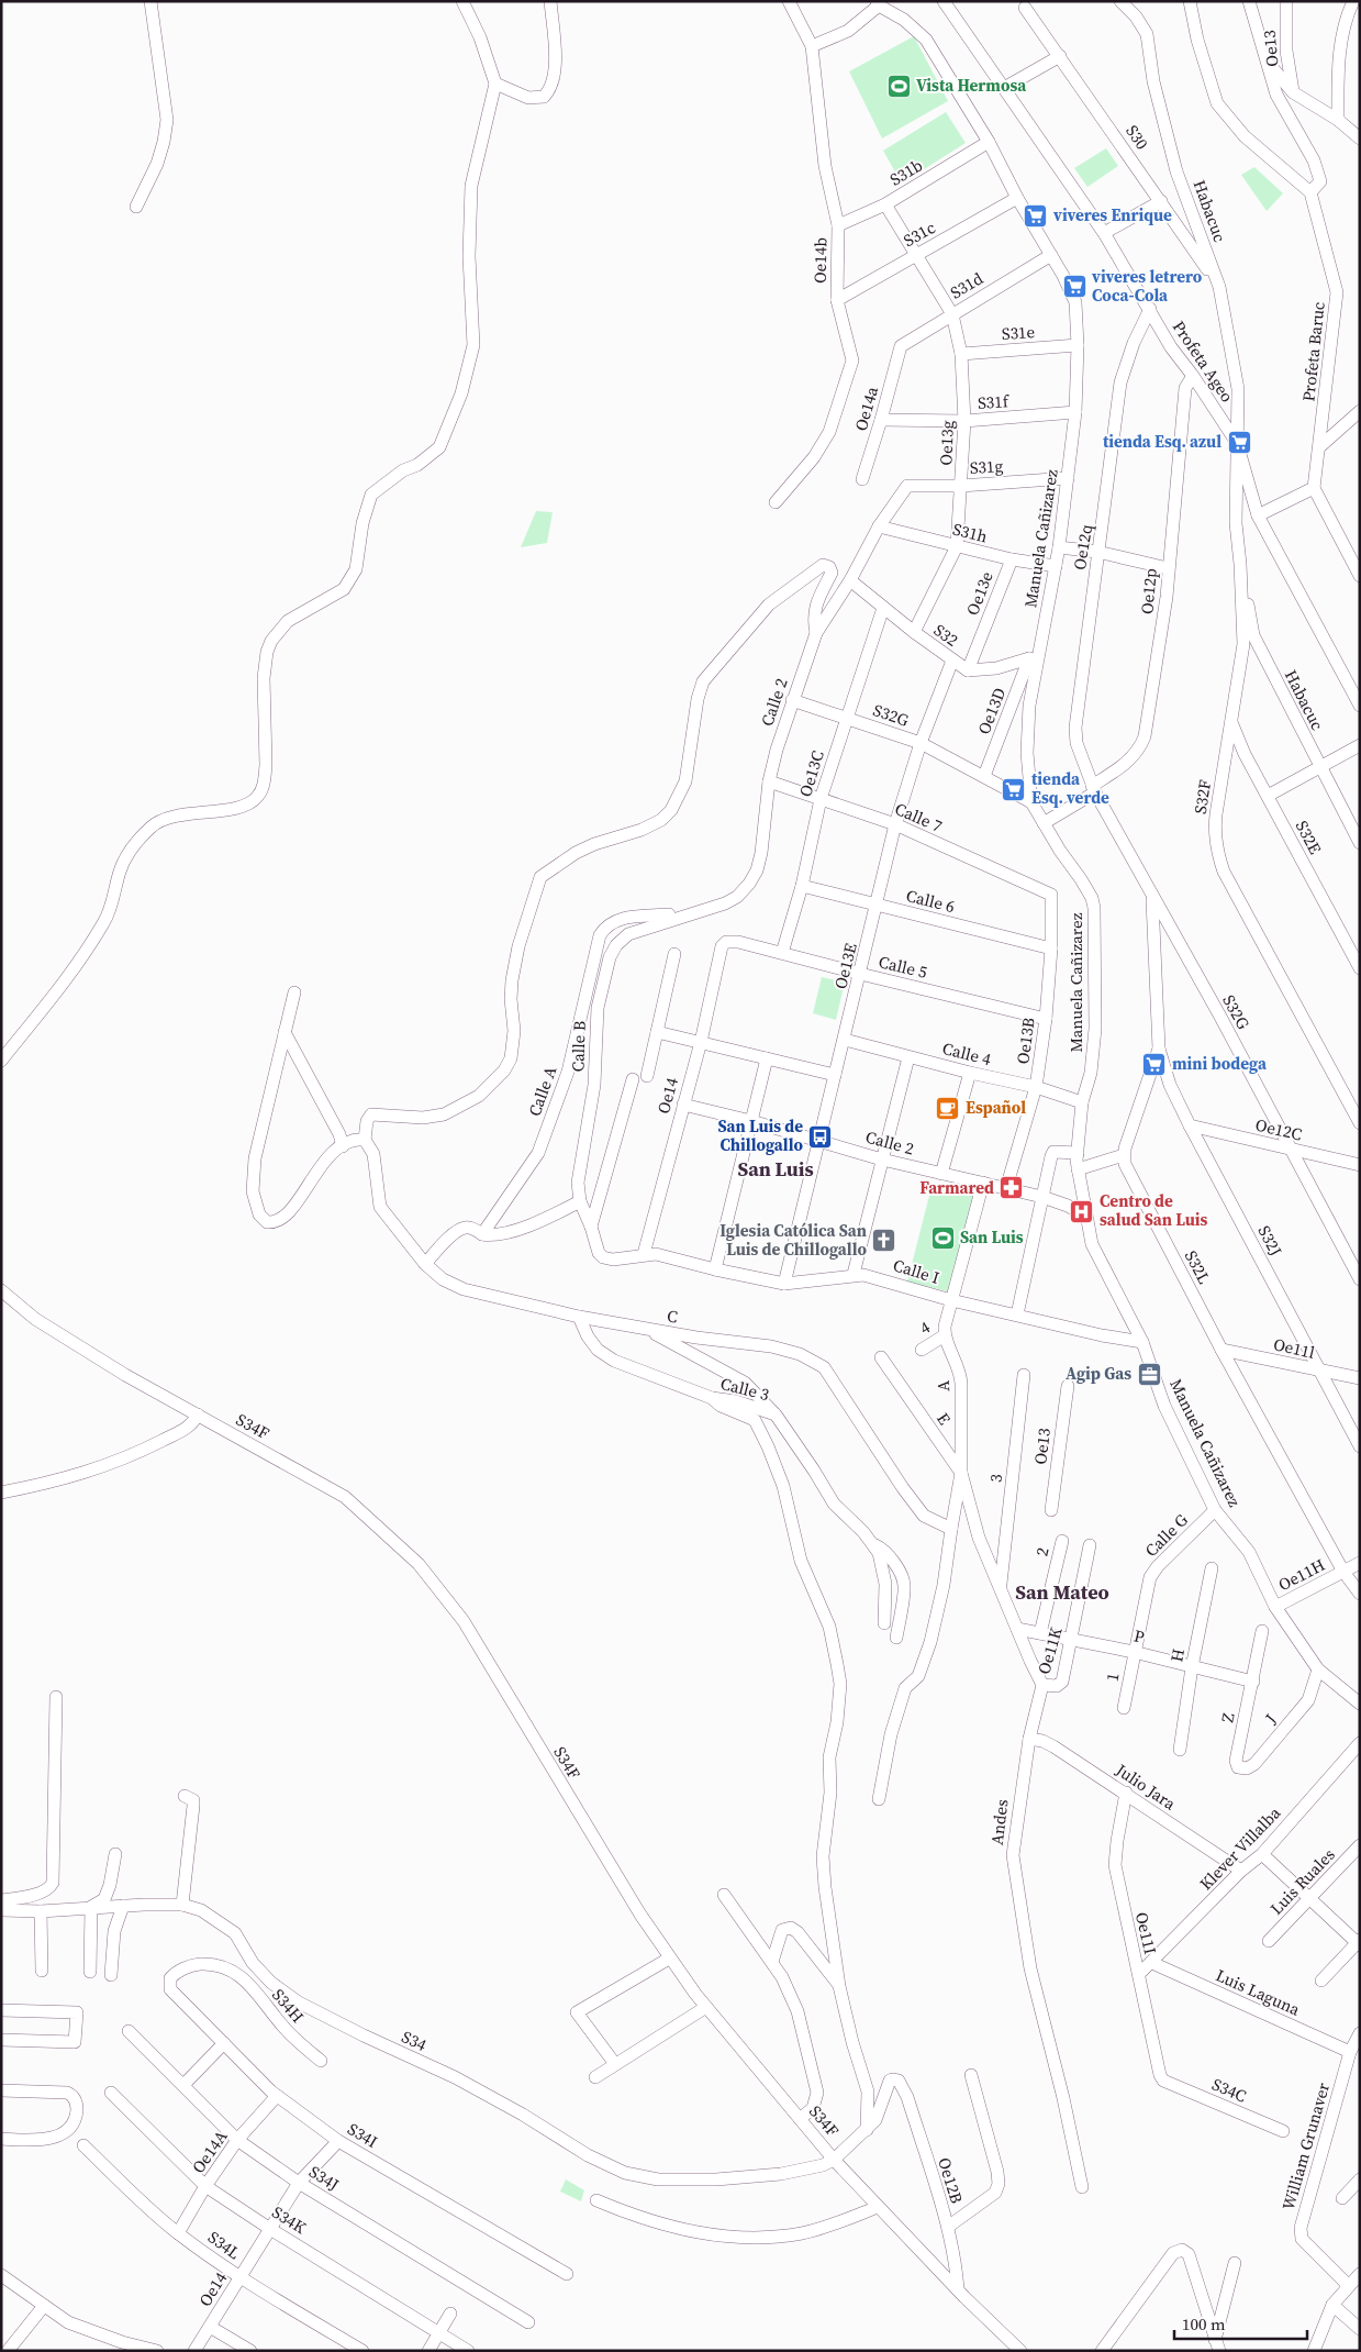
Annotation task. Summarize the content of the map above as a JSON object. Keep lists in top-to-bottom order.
{
  "streets": {
    "street": [
      "Oe13",
      "S30",
      "S31b",
      "Habacuc",
      "S31c",
      "Oe14b",
      "S31d",
      "S31e",
      "Profeta Baruc",
      "Profeta Ageo",
      "S31f",
      "Oe14a",
      "Oe13g",
      "S31g",
      "S31h",
      "Manuela Cañizarez",
      "Oe12q",
      "Oe12p",
      "Oe13e",
      "S32",
      "Calle 2",
      "Oe13D",
      "S32G",
      "Oe13C",
      "S32F",
      "Calle 7",
      "S32E",
      "Calle 6",
      "Oe13E",
      "Calle 5",
      "Oe13B",
      "Calle B",
      "Calle 4",
      "Calle A",
      "Oe14",
      "Oe12C",
      "S32J",
      "S32L",
      "Calle I",
      "C",
      "4",
      "Oe11l",
      "A",
      "Calle 3",
      "E",
      "S34F",
      "3",
      "Calle G",
      "2",
      "Oe11H",
      "P",
      "Oe11K",
      "H",
      "1",
      "Z",
      "J",
      "Julio Jara",
      "Andes",
      "Klever Villalba",
      "Luis Ruales",
      "Oe11I",
      "Luis Laguna",
      "S34H",
      "S34",
      "S34C",
      "S34I",
      "William Grunaver",
      "Oe14A",
      "S34J",
      "Oe12B",
      "S34K",
      "S34L"
    ]
  },
  "crossings": [
    ["S30", "Habacuc"],
    ["S31b", "Oe14b"],
    ["S31b", "Oe13g"],
    ["S31b", "Manuela Cañizarez"],
    ["Habacuc", "Profeta Ageo"],
    ["Habacuc", "S32F"],
    ["S31c", "Oe14b"],
    ["S31c", "Oe13g"],
    ["S31c", "Manuela Cañizarez"],
    ["S31d", "Oe14a"],
    ["S31d", "Oe13g"],
    ["S31d", "Manuela Cañizarez"],
    ["S31e", "Oe13g"],
    ["S31e", "Manuela Cañizarez"],
    ["Profeta Ageo", "Oe12q"],
    ["Profeta Ageo", "Oe12p"],
    ["Profeta Ageo", "S32F"],
    ["S31f", "Oe14a"],
    ["S31f", "Oe13g"],
    ["S31f", "Manuela Cañizarez"],
    ["Oe13g", "S31g"],
    ["Oe13g", "S31h"],
    ["Oe13g", "S32"],
    ["S31g", "Manuela Cañizarez"],
    ["S31g", "Calle 2"],
    ["S31h", "Manuela Cañizarez"],
    ["S31h", "Oe13e"],
    ["S31h", "Calle 2"],
    ["Manuela Cañizarez", "Oe12p"],
    ["Manuela Cañizarez", "Calle 2"],
    ["Manuela Cañizarez", "Oe13D"],
    ["Manuela Cañizarez", "S32G"],
    ["Manuela Cañizarez", "Calle 4"],
    ["Manuela Cañizarez", "Calle I"],
    ["Manuela Cañizarez", "Calle G"],
    ["Manuela Cañizarez", "Oe11H"],
    ["Manuela Cañizarez", "J"],
    ["Oe12q", "Oe12p"],
    ["Oe12q", "S32G"],
    ["Oe12p", "S32G"],
    ["Oe13e", "S32"],
    ["S32", "Calle 2"],
    ["S32", "Oe13C"],
    ["S32", "Oe13E"],
    ["Calle 2", "S32G"],
    ["Calle 2", "Calle 7"],
    ["Calle 2", "Oe13E"],
    ["Calle 2", "Oe13B"],
    ["Calle 2", "Calle B"],
    ["Calle 2", "Calle A"],
    ["Calle 2", "Oe14"],
    ["Oe13D", "S32G"],
    ["S32G", "Oe13C"],
    ["S32G", "Oe13E"],
    ["S32G", "Oe12C"],
    ["Oe13C", "Calle 7"],
    ["Oe13C", "Calle 6"],
    ["Oe13C", "Calle 5"],
    ["S32F", "S32E"],
    ["Calle 7", "Oe13E"],
    ["Calle 7", "Oe13B"],
    ["Calle 6", "Oe13E"],
    ["Calle 6", "Oe13B"],
    ["Oe13E", "Calle 5"],
    ["Oe13E", "Calle 4"],
    ["Oe13E", "Calle I"],
    ["Calle 5", "Oe13B"],
    ["Calle 5", "Oe14"],
    ["Oe13B", "Calle 4"],
    ["Calle B", "Calle A"],
    ["Calle B", "Calle I"],
    ["Oe14", "Calle I"],
    ["Oe14", "S34I"],
    ["Oe14", "S34J"],
    ["Oe14", "S34K"],
    ["Oe14", "S34L"],
    ["Oe12C", "S32J"],
    ["S32J", "Oe11l"],
    ["S32L", "Oe11l"],
    ["S32L", "Oe11H"],
    ["C", "Calle 3"],
    ["4", "A"],
    ["A", "E"],
    ["S34F", "S34"],
    ["S34F", "Oe12B"],
    ["Calle G", "P"],
    ["Calle G", "1"],
    ["2", "P"],
    ["P", "Oe11K"],
    ["P", "H"],
    ["P", "1"],
    ["P", "Z"],
    ["Oe11K", "Andes"],
    ["Z", "J"],
    ["Julio Jara", "Andes"],
    ["Julio Jara", "Klever Villalba"],
    ["Julio Jara", "Oe11I"],
    ["Klever Villalba", "Oe11I"],
    ["Klever Villalba", "Luis Laguna"],
    ["Oe11I", "S34C"],
    ["Luis Laguna", "William Grunaver"],
    ["S34H", "S34I"],
    ["S34I", "Oe14A"],
    ["Oe14A", "S34J"],
    ["Oe14A", "S34K"],
    ["Oe14A", "S34L"]
  ],
  "districts": ["San Luis", "San Mateo"],
  "places": {
    "sports": ["Vista Hermosa", "San Luis"],
    "supermarket": [
      "viveres Enrique",
      "viveres letrero Coca-Cola",
      "tienda Esq. azul",
      "tienda Esq. verde",
      "mini bodega"
    ],
    "cafe": ["Español"],
    "bus stop": ["San Luis de Chillogallo"],
    "pharmacy": ["Farmared"],
    "hospital": ["Centro de salud San Luis"],
    "church": ["Iglesia Católica San Luis de Chillogallo"],
    "office": ["Agip Gas"]
  },
  "scale_bar": "100 m"
}
